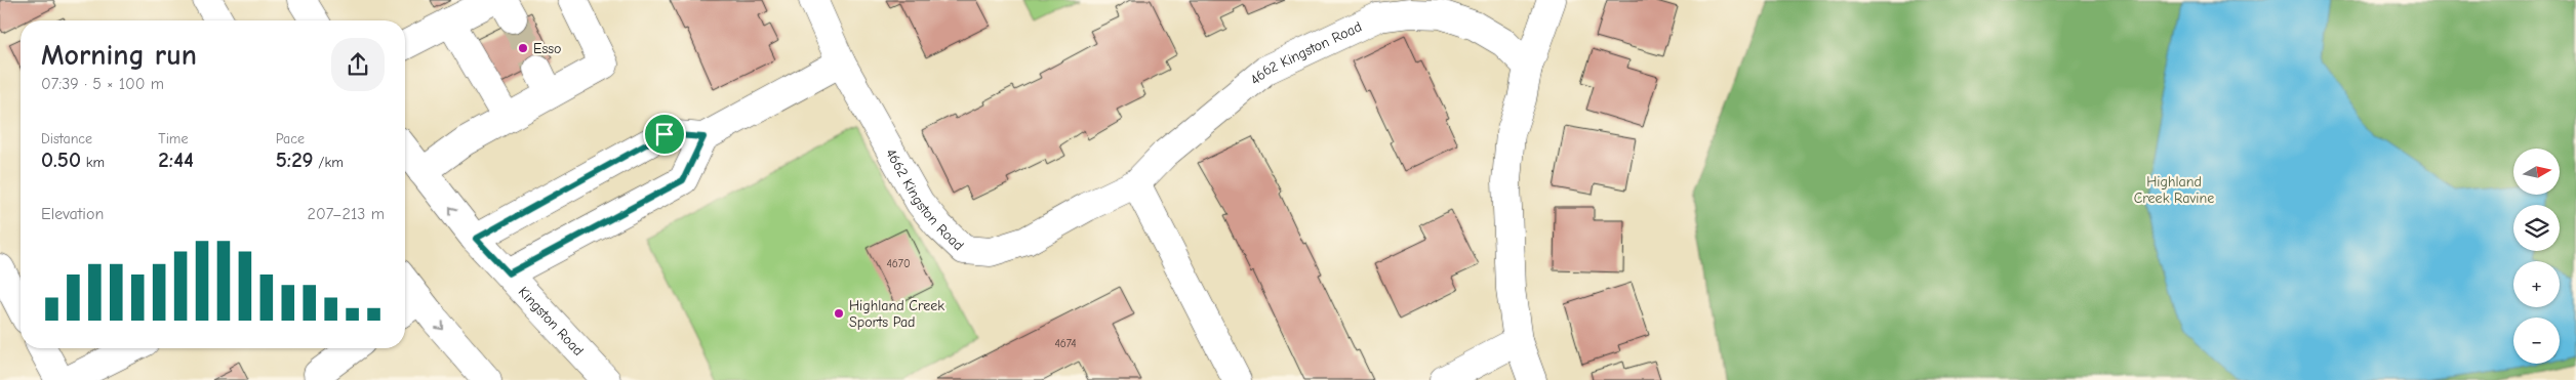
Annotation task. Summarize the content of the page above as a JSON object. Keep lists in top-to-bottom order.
{
  "streets": {
    "main road": ["4662 Kingston Road", "Kingston Road"]
  },
  "parks": ["Highland Creek Ravine"],
  "places": ["Esso", "Highland Creek Sports Pad"],
  "house_numbers": ["4670", "4674"],
  "north": "right",
  "page": {
    "heading": ["Morning run", "07:39 · 5 × 100 m"],
    "stats": [
      ["Distance", "0.50 km"],
      ["Time", "2:44"],
      ["Pace", "5:29 /km"]
    ],
    "map_buttons": ["+", "−"],
    "chart": ["Elevation", "207–213 m"]
  }
}
